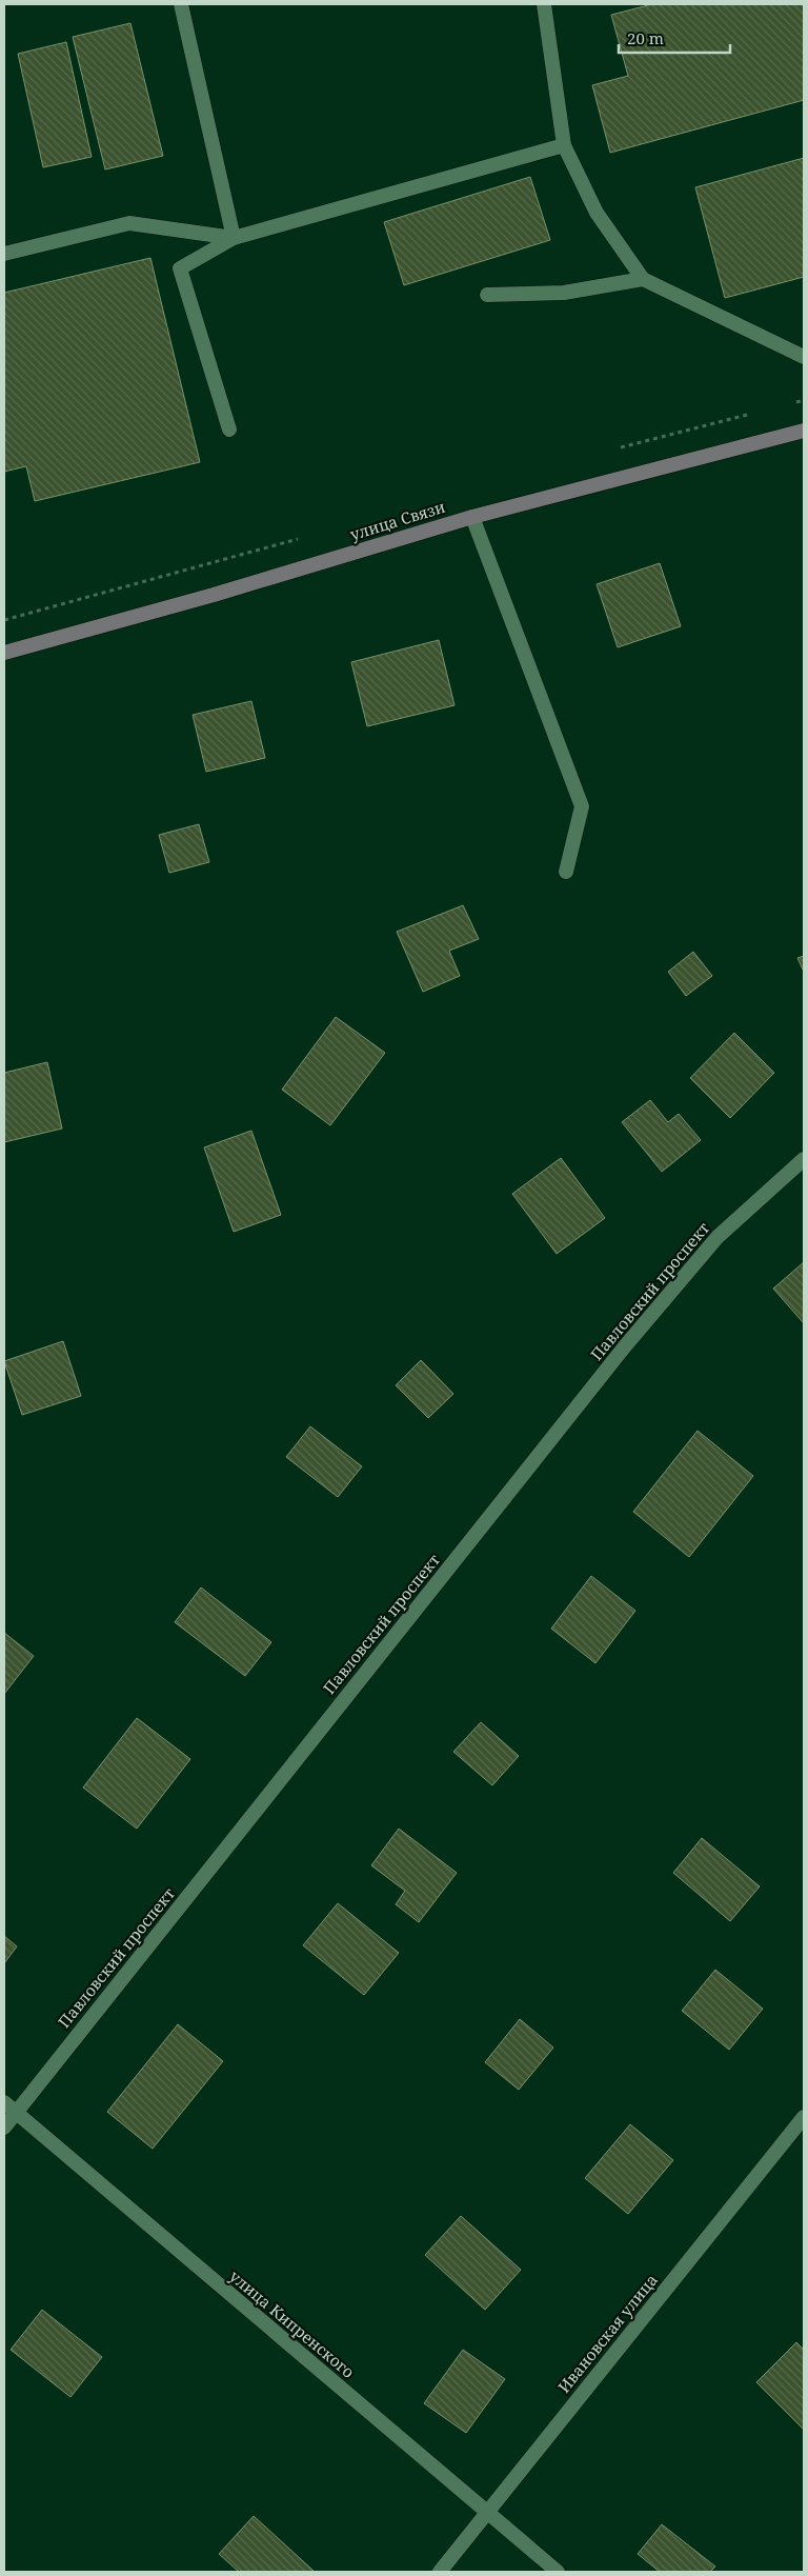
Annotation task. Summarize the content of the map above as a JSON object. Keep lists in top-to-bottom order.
{
  "streets": {
    "main road": ["улица Связи"],
    "street": ["Павловский проспект", "улица Кипренского", "Ивановская улица"]
  },
  "crossings": [
    ["Павловский проспект", "улица Кипренского"],
    ["улица Кипренского", "Ивановская улица"]
  ],
  "scale_bar": "20 m"
}
